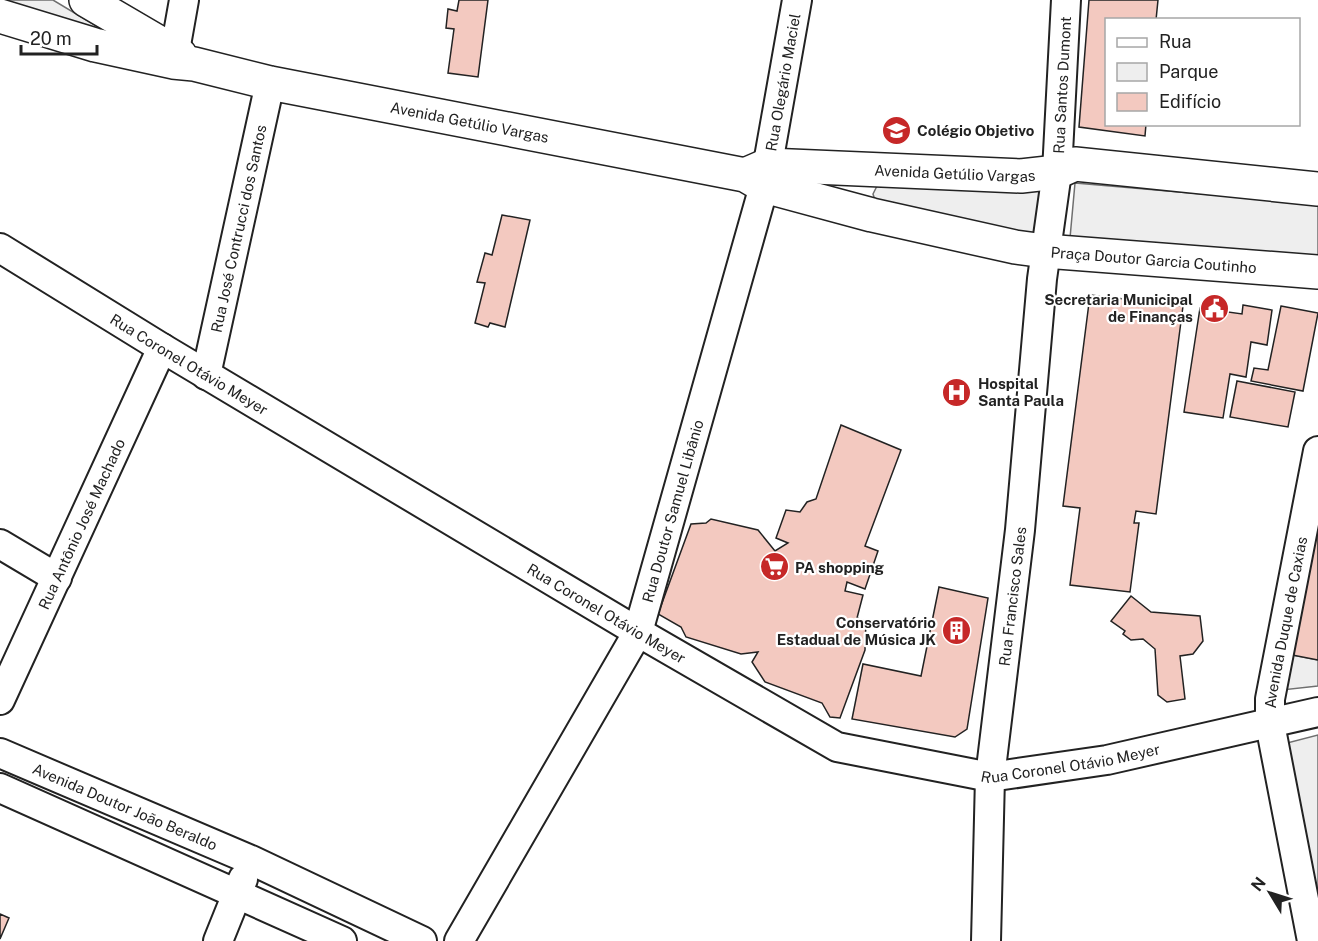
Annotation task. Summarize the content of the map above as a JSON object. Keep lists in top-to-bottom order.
{
  "streets": {
    "main road": ["Avenida Getúlio Vargas", "Praça Doutor Garcia Coutinho"],
    "street": [
      "Rua Olegário Maciel",
      "Rua Santos Dumont",
      "Rua José Contrucci dos Santos",
      "Rua Coronel Otávio Meyer",
      "Rua Doutor Samuel Libânio",
      "Rua Antônio José Machado",
      "Rua Francisco Sales",
      "Avenida Duque de Caxias",
      "Avenida Doutor João Beraldo"
    ]
  },
  "crossings": [
    ["Rua Olegário Maciel", "Avenida Getúlio Vargas"],
    ["Rua Olegário Maciel", "Rua Doutor Samuel Libânio"],
    ["Rua Santos Dumont", "Avenida Getúlio Vargas"],
    ["Rua Santos Dumont", "Praça Doutor Garcia Coutinho"],
    ["Avenida Getúlio Vargas", "Rua José Contrucci dos Santos"],
    ["Avenida Getúlio Vargas", "Praça Doutor Garcia Coutinho"],
    ["Avenida Getúlio Vargas", "Rua Doutor Samuel Libânio"],
    ["Avenida Getúlio Vargas", "Rua Francisco Sales"],
    ["Rua José Contrucci dos Santos", "Rua Coronel Otávio Meyer"],
    ["Praça Doutor Garcia Coutinho", "Rua Francisco Sales"],
    ["Rua Coronel Otávio Meyer", "Rua Doutor Samuel Libânio"],
    ["Rua Coronel Otávio Meyer", "Rua Antônio José Machado"],
    ["Rua Coronel Otávio Meyer", "Rua Francisco Sales"],
    ["Rua Coronel Otávio Meyer", "Avenida Duque de Caxias"]
  ],
  "places": {
    "school or university": ["Colégio Objetivo"],
    "public building": ["Secretaria Municipal de Finanças"],
    "hospital": ["Hospital Santa Paula"],
    "supermarket": ["PA shopping"],
    "building": ["Conservatório Estadual de Música JK"]
  },
  "legend": ["Rua", "Parque", "Edifício"],
  "scale_bar": "20 m",
  "north": "top left"
}
